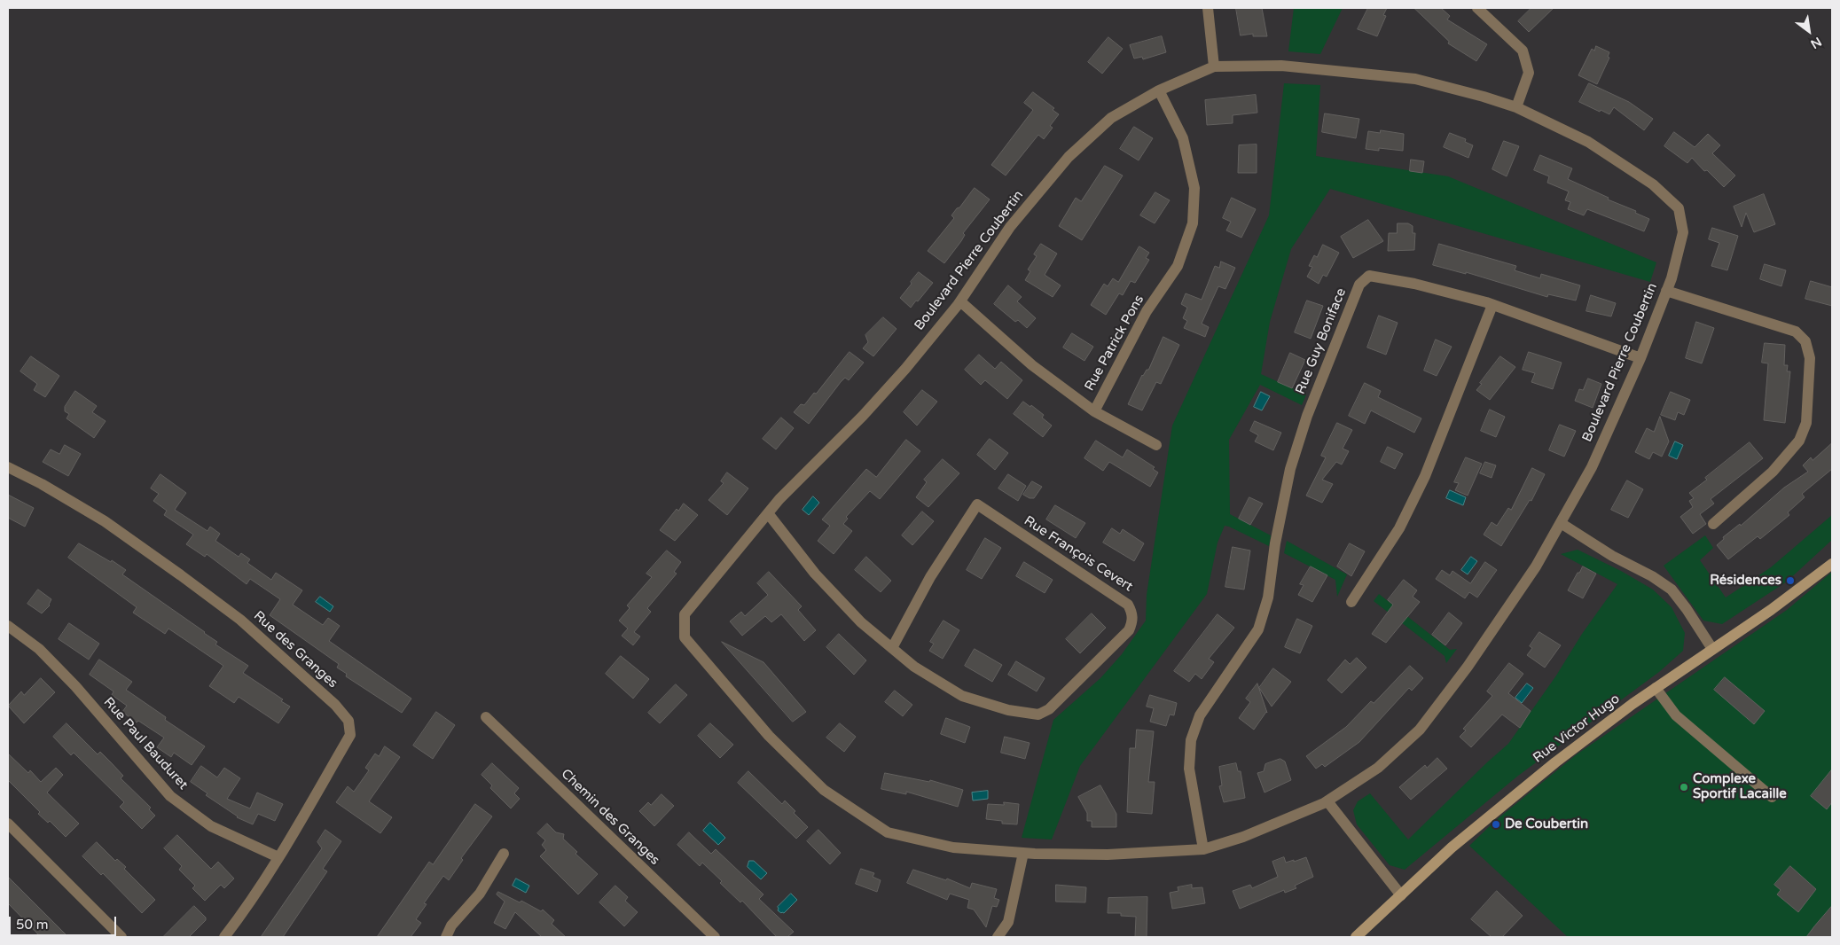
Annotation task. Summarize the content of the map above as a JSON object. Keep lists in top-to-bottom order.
{
  "streets": {
    "street": [
      "Boulevard Pierre Coubertin",
      "Rue Guy Boniface",
      "Rue Patrick Pons",
      "Rue François Cevert",
      "Rue des Granges",
      "Rue Victor Hugo",
      "Rue Paul Bauduret",
      "Chemin des Granges"
    ]
  },
  "crossings": [
    ["Boulevard Pierre Coubertin", "Rue Guy Boniface"],
    ["Boulevard Pierre Coubertin", "Rue Patrick Pons"],
    ["Boulevard Pierre Coubertin", "Rue François Cevert"],
    ["Rue des Granges", "Rue Paul Bauduret"]
  ],
  "places": ["Résidences", "Complexe Sportif Lacaille", "De Coubertin"],
  "scale_bar": "50 m",
  "north": "bottom right"
}
